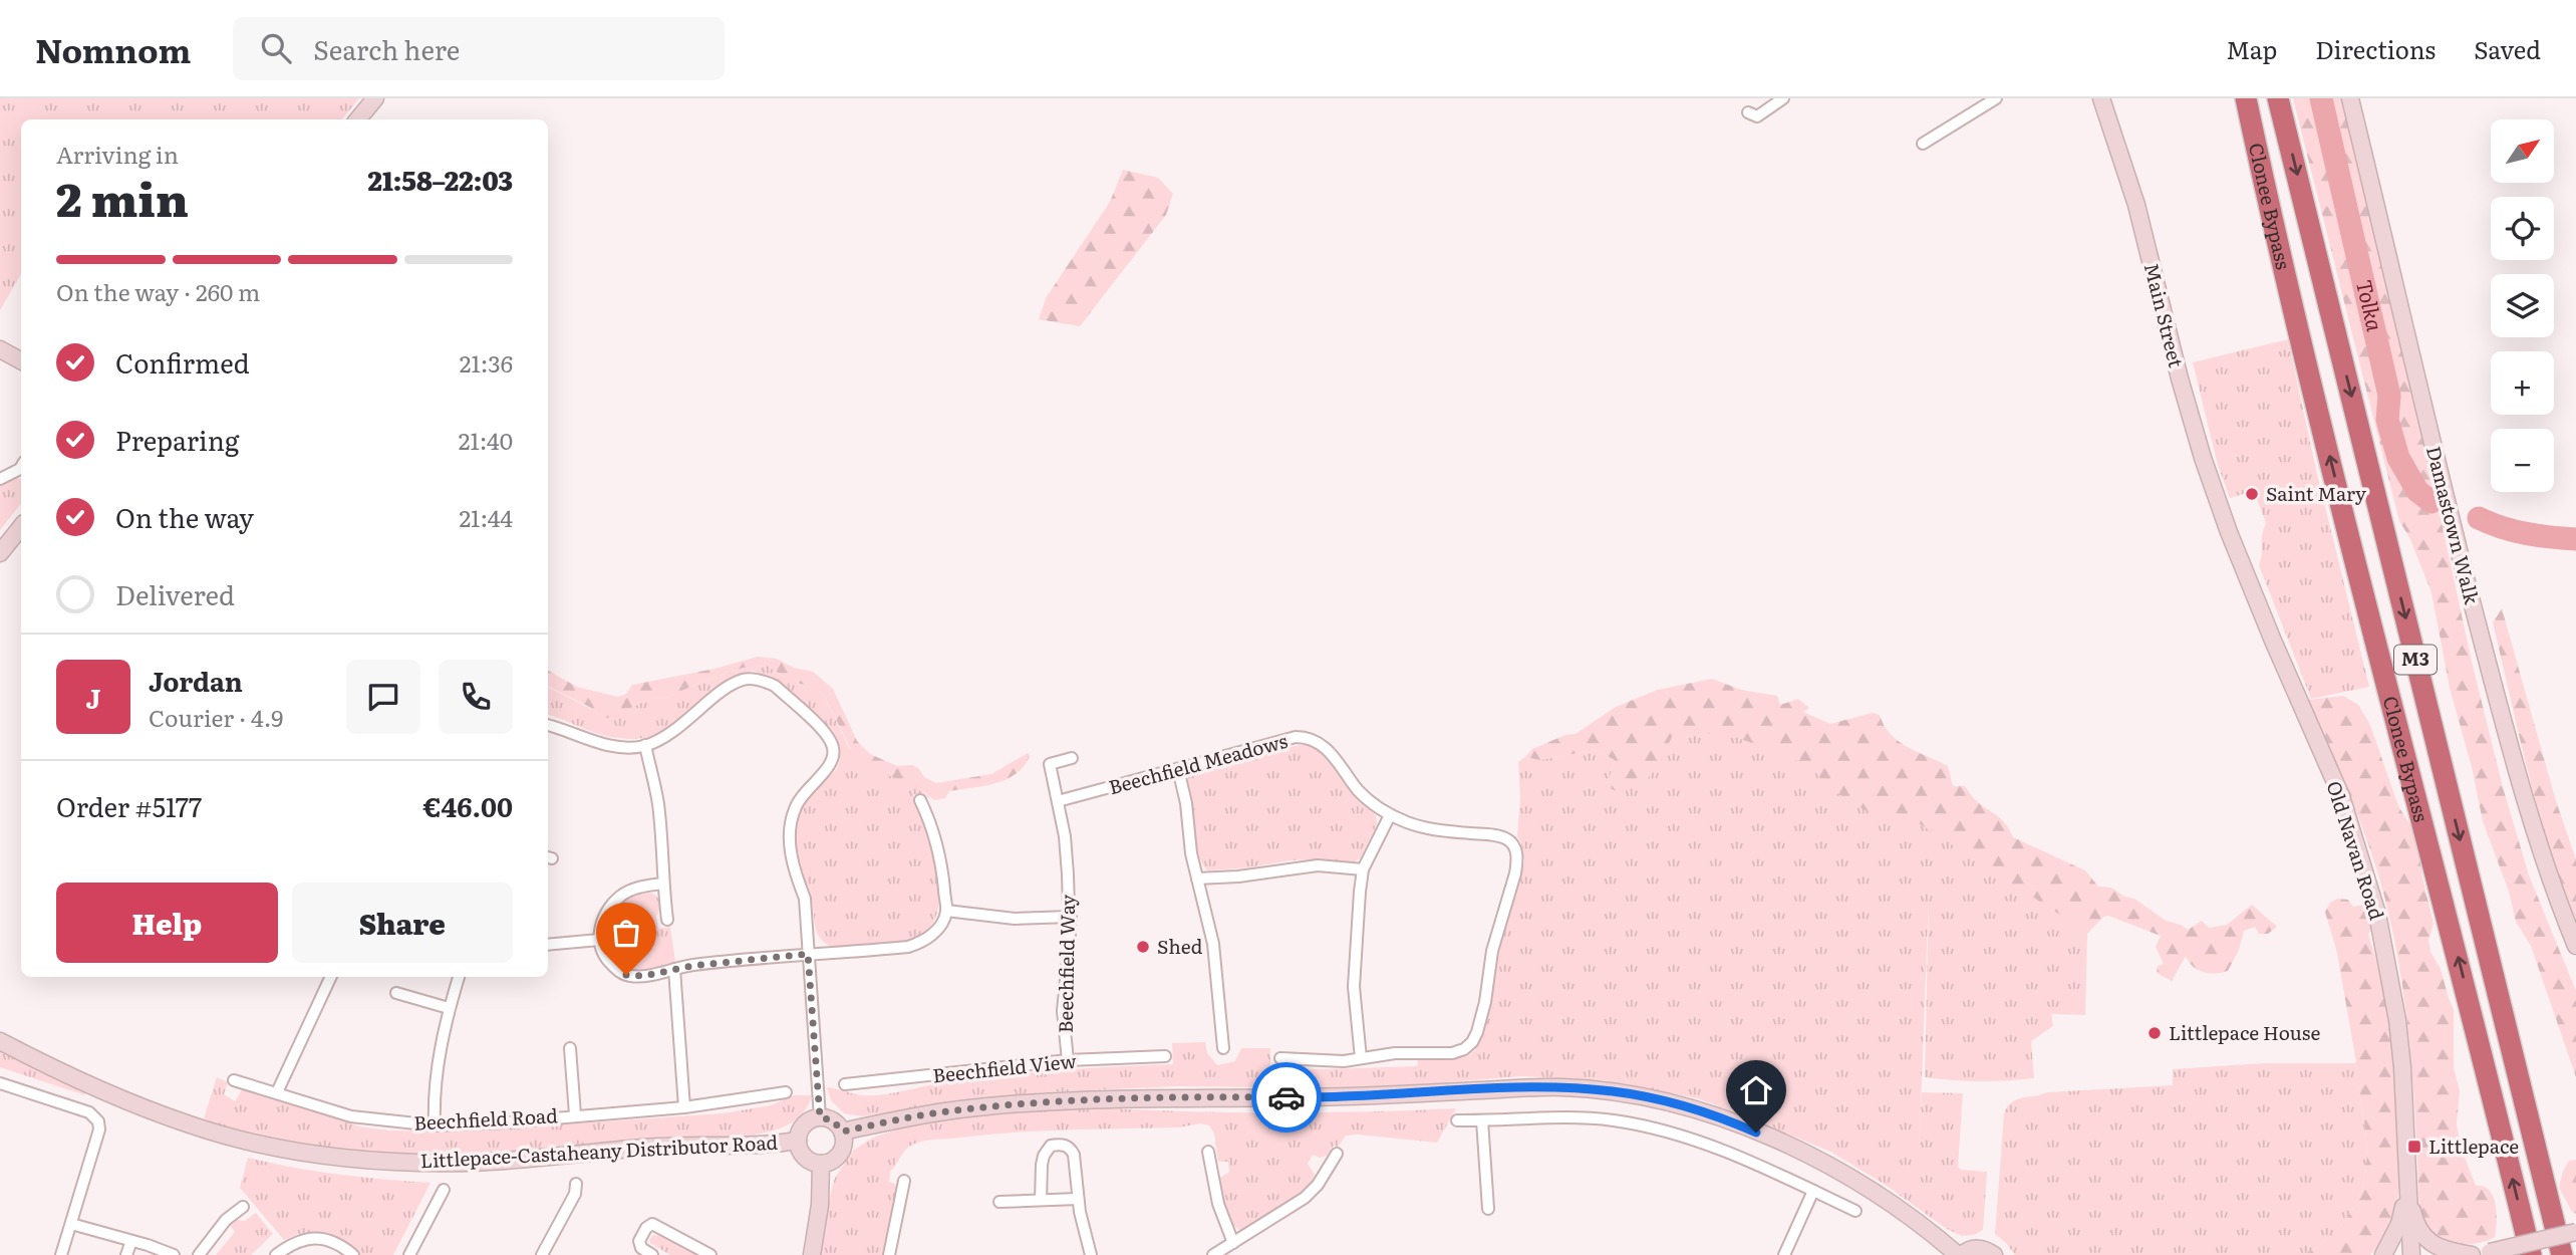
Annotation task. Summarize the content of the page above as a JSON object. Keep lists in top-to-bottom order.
{
  "streets": {
    "highway": ["Clonee Bypass", "M3"],
    "street": [
      "Main Street",
      "Damastown Walk",
      "Beechfield Meadows",
      "Old Navan Road",
      "Beechfield Way",
      "Beechfield View",
      "Beechfield Road",
      "Littlepace-Castaheany Distributor Road"
    ]
  },
  "crossings": [
    ["Main Street", "Old Navan Road"],
    ["Beechfield Meadows", "Beechfield Way"],
    ["Beechfield Way", "Beechfield View"]
  ],
  "water": ["Tolka"],
  "places": {
    "other": ["Saint Mary", "Shed", "Littlepace House"],
    "transit": ["Littlepace"]
  },
  "north": "top right",
  "page": {
    "header": "Nomnom",
    "search": "Search here",
    "nav": ["Map", "Directions", "Saved"],
    "map_buttons": ["+", "−"],
    "heading": ["2 min", "Arriving in", "21:58–22:03"],
    "panel": [
      "Jordan",
      "Courier · 4.9",
      "Order #5177",
      "€46.00"
    ],
    "bar": "On the way · 260 m",
    "list": [
      ["Confirmed", "21:36"],
      ["Preparing", "21:40"],
      ["On the way", "21:44"],
      "Delivered"
    ],
    "round": "J",
    "buttons": ["Help", "Share"]
  }
}
